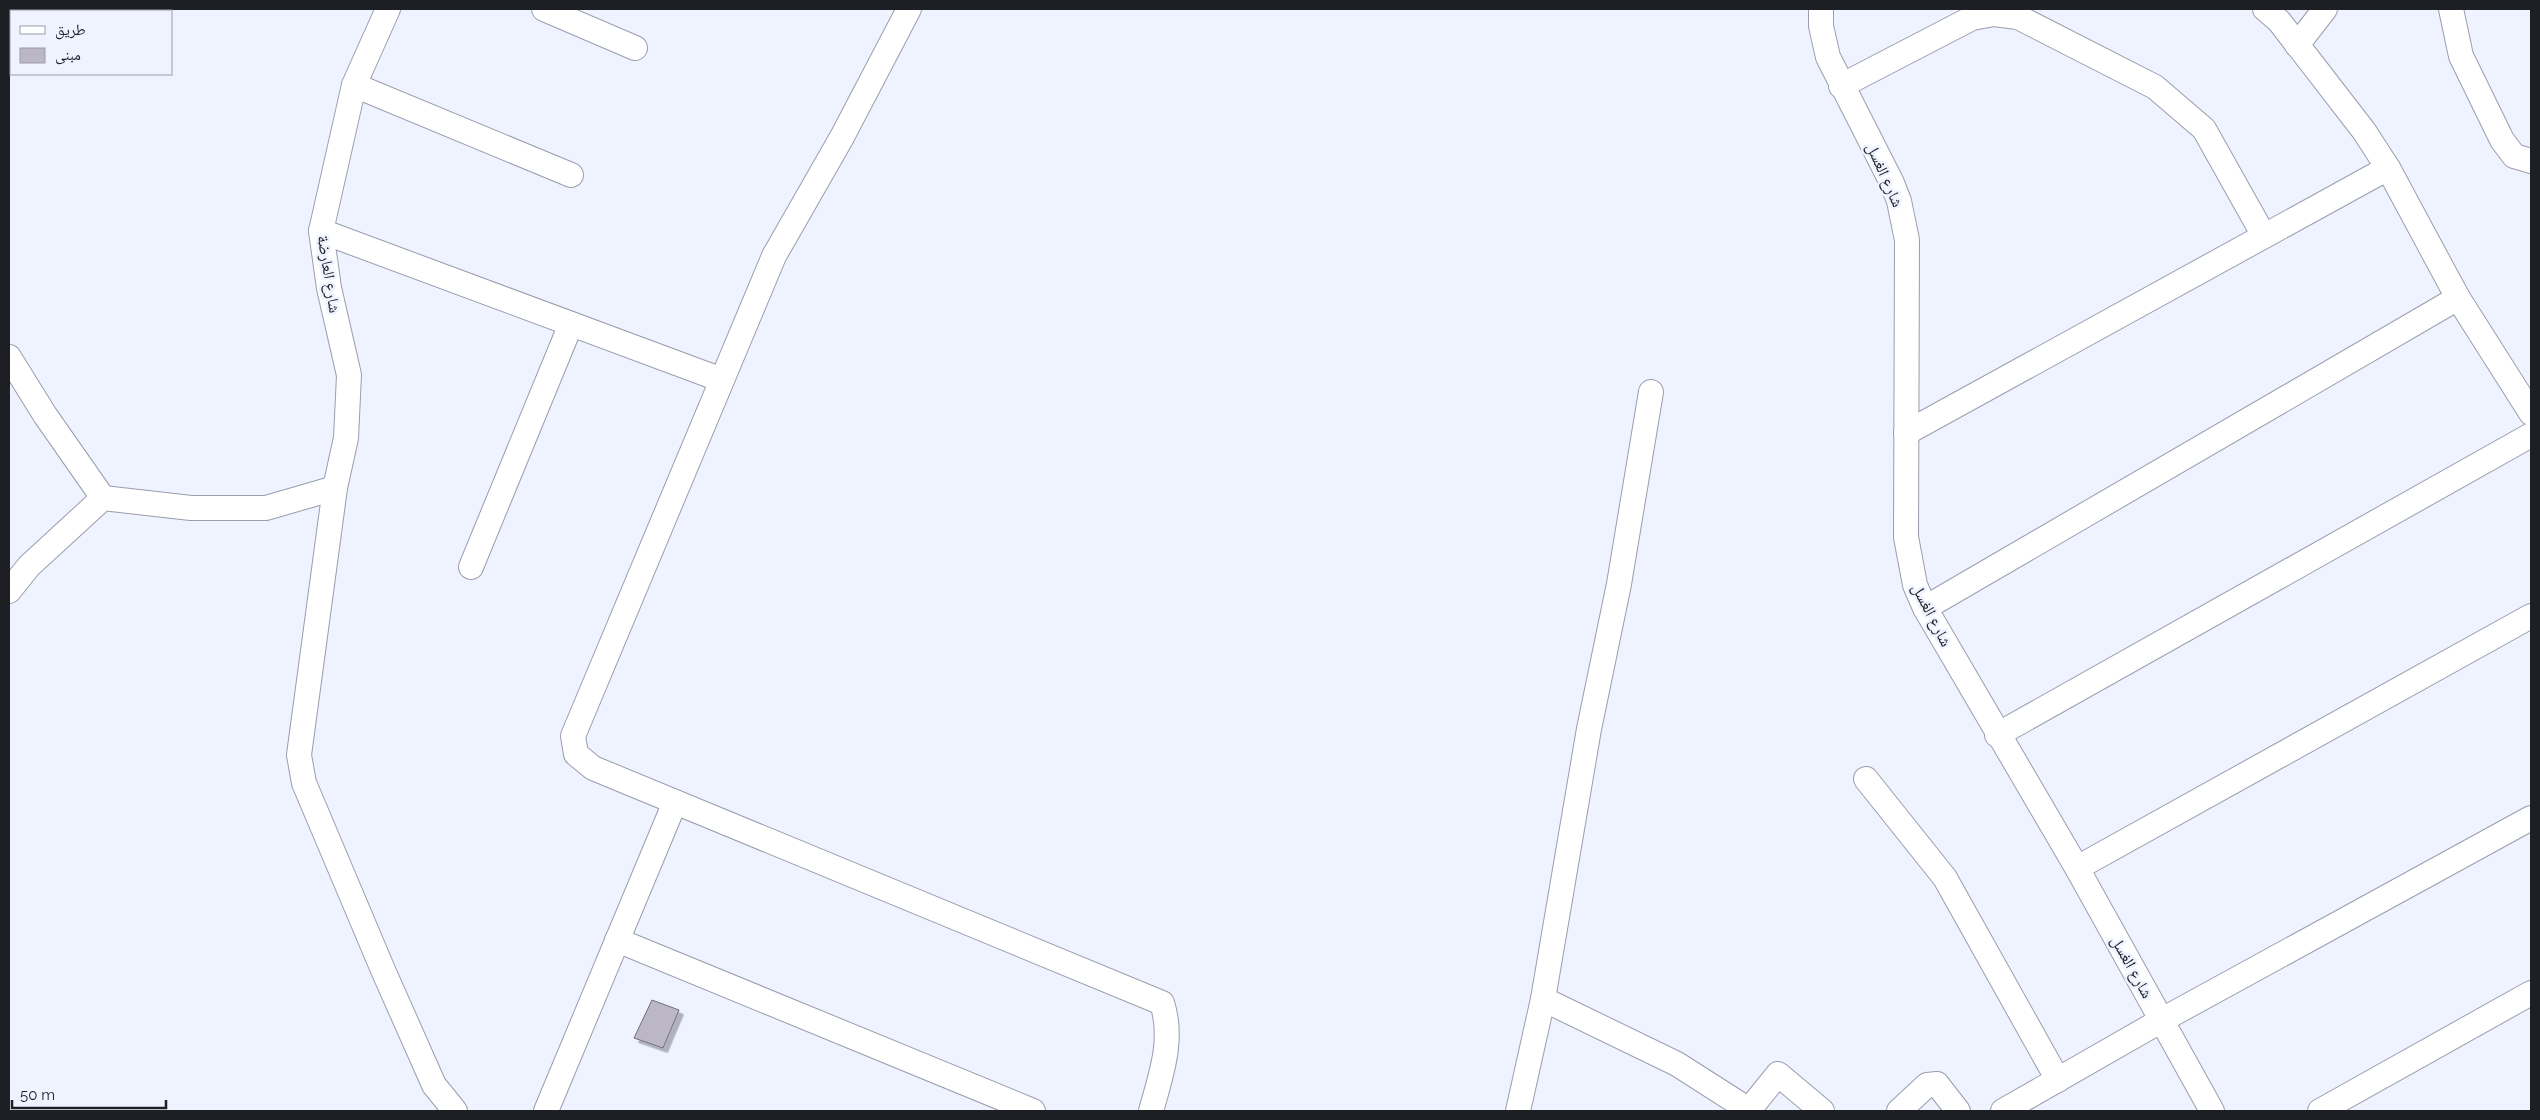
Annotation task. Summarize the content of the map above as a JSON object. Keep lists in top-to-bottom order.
{
  "streets": {
    "street": ["شارع الغسل", "شارع العارضة"]
  },
  "legend": ["طريق", "مبنى"],
  "scale_bar": "50 m"
}
